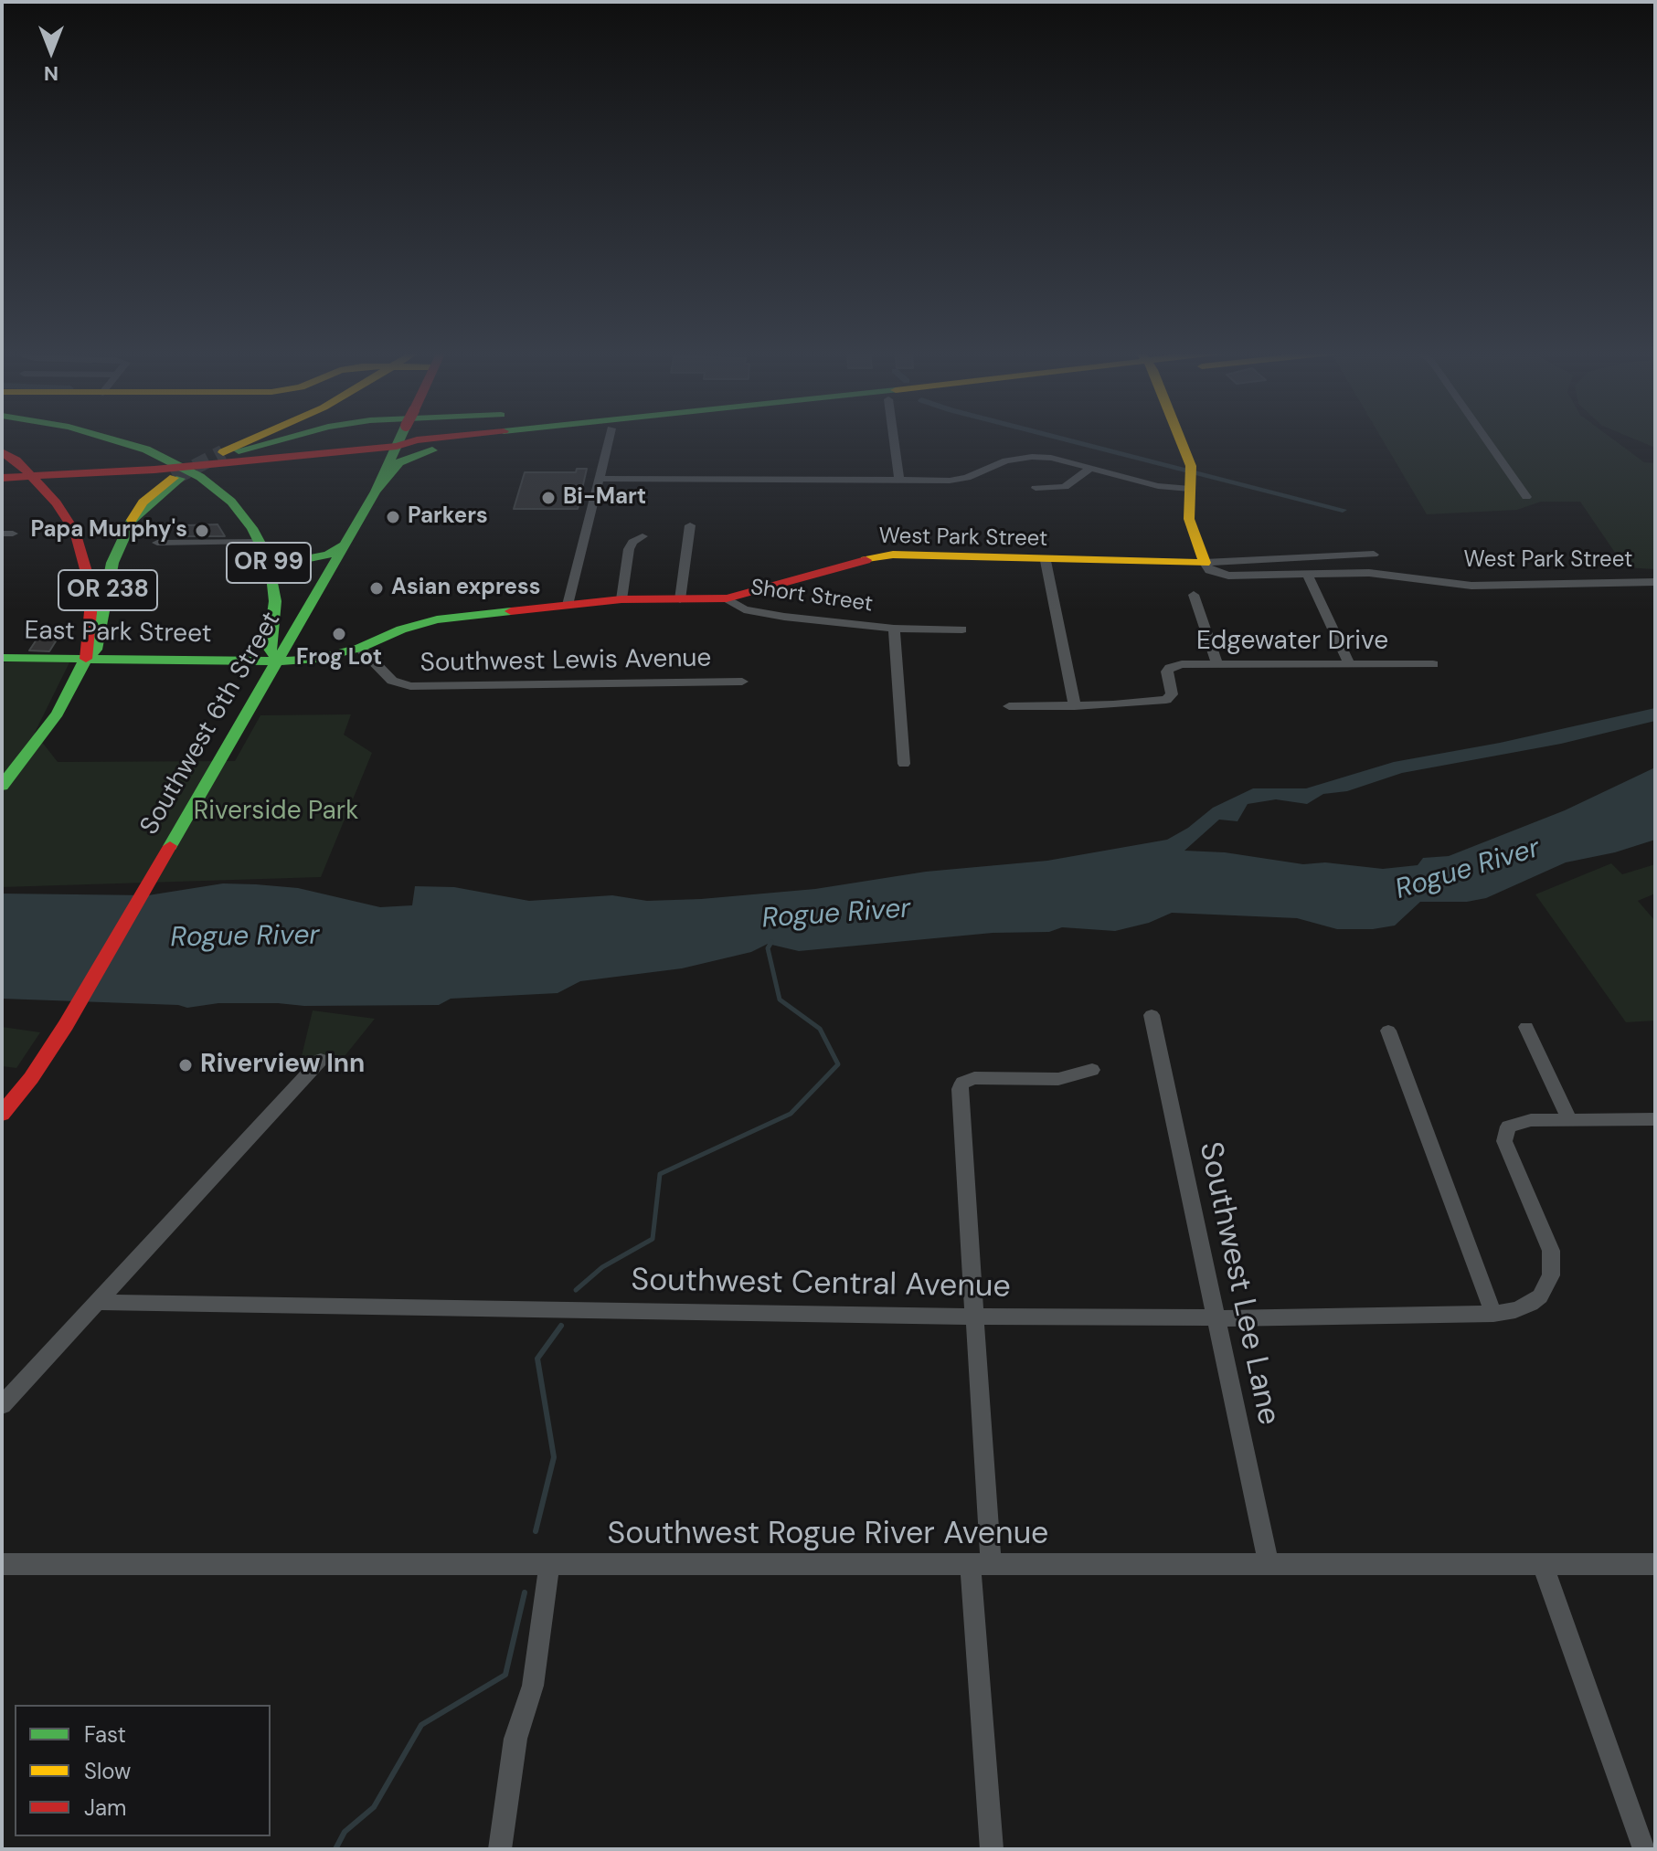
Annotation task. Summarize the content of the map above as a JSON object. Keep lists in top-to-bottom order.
{
  "streets": {
    "main road": [
      "West Park Street",
      "OR 99",
      "OR 238",
      "East Park Street",
      "Southwest 6th Street"
    ],
    "street": [
      "Short Street",
      "Edgewater Drive",
      "Southwest Lewis Avenue",
      "Southwest Lee Lane",
      "Southwest Central Avenue",
      "Southwest Rogue River Avenue"
    ]
  },
  "crossings": [
    ["West Park Street", "OR 99"],
    ["West Park Street", "Short Street"],
    ["West Park Street", "East Park Street"],
    ["West Park Street", "Southwest Lewis Avenue"],
    ["West Park Street", "Southwest 6th Street"],
    ["OR 99", "OR 238"],
    ["OR 99", "East Park Street"],
    ["OR 99", "Southwest 6th Street"],
    ["OR 238", "East Park Street"],
    ["East Park Street", "Southwest 6th Street"],
    ["Southwest Lee Lane", "Southwest Central Avenue"],
    ["Southwest Lee Lane", "Southwest Rogue River Avenue"]
  ],
  "water": ["Rogue River"],
  "parks": ["Riverside Park"],
  "places": [
    "Bi-Mart",
    "Parkers",
    "Papa Murphy's",
    "Asian express",
    "Frog Lot",
    "Riverview Inn"
  ],
  "legend": ["Fast", "Slow", "Jam"],
  "north": "bottom"
}
